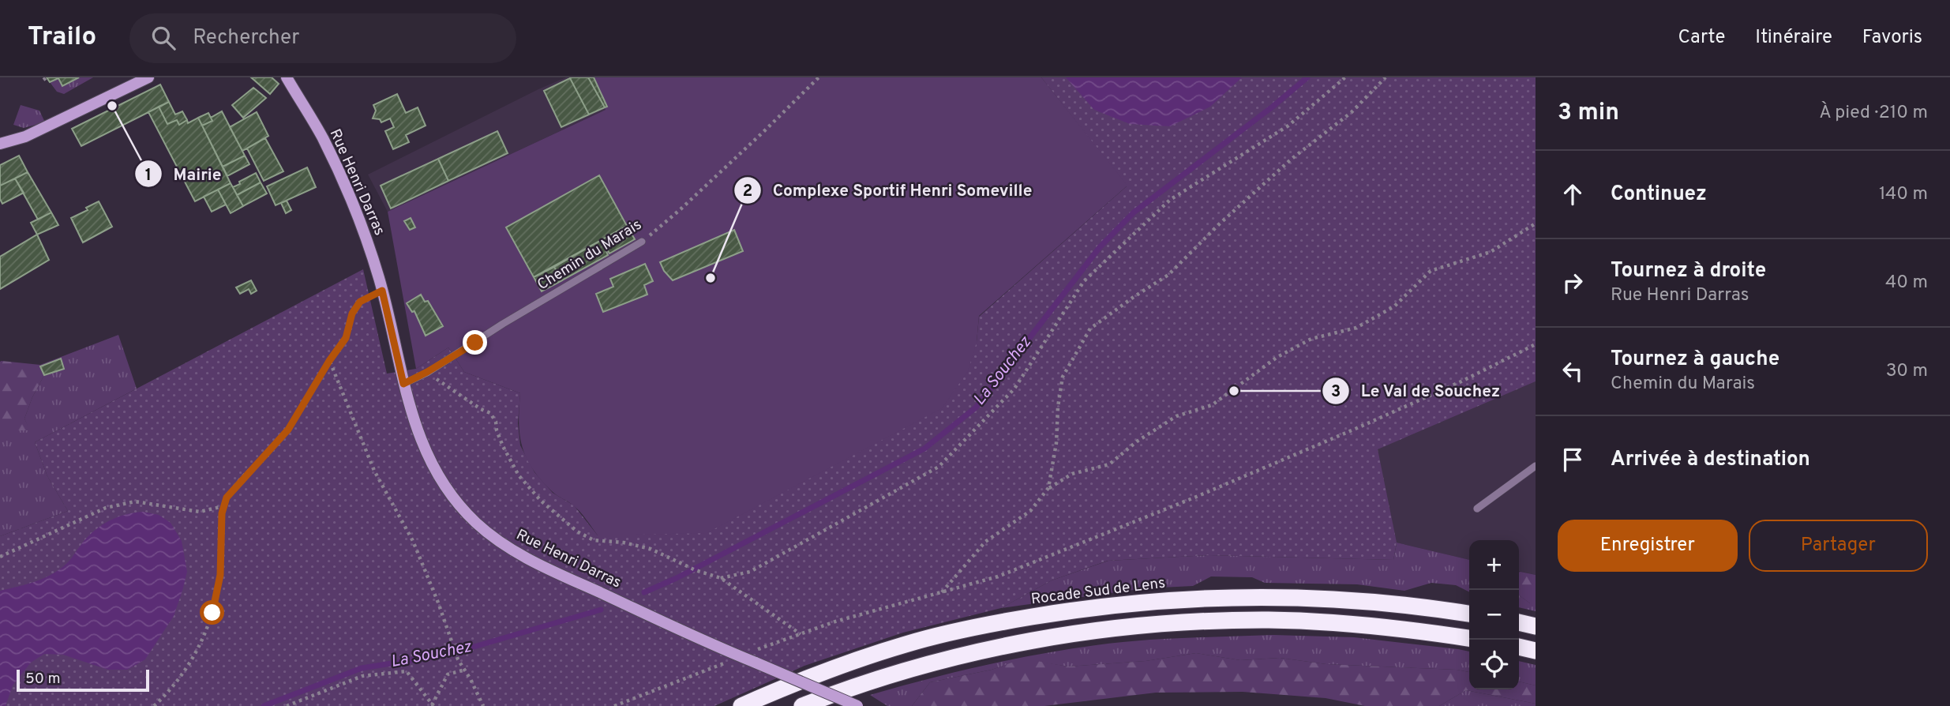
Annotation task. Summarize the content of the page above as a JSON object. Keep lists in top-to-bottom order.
{
  "streets": {
    "highway": ["Rocade Sud de Lens"],
    "street": ["Rue Henri Darras"],
    "lane": ["Chemin du Marais"]
  },
  "crossings": [
    ["Rue Henri Darras", "Chemin du Marais"]
  ],
  "water": ["La Souchez"],
  "places": ["Mairie", "Complexe Sportif Henri Someville", "Le Val de Souchez"],
  "scale_bar": "50 m",
  "page": {
    "header": "Trailo",
    "search": "Rechercher",
    "nav": ["Carte", "Itinéraire", "Favoris"],
    "heading": ["3 min", "À pied · 210 m"],
    "list": [
      ["Continuez", "140 m"],
      ["Tournez à droite", "Rue Henri Darras", "40 m"],
      ["Tournez à gauche", "Chemin du Marais", "30 m"],
      "Arrivée à destination"
    ],
    "buttons": ["Enregistrer", "Partager"],
    "map_buttons": ["+", "−"],
    "scale": "50 m"
  }
}
